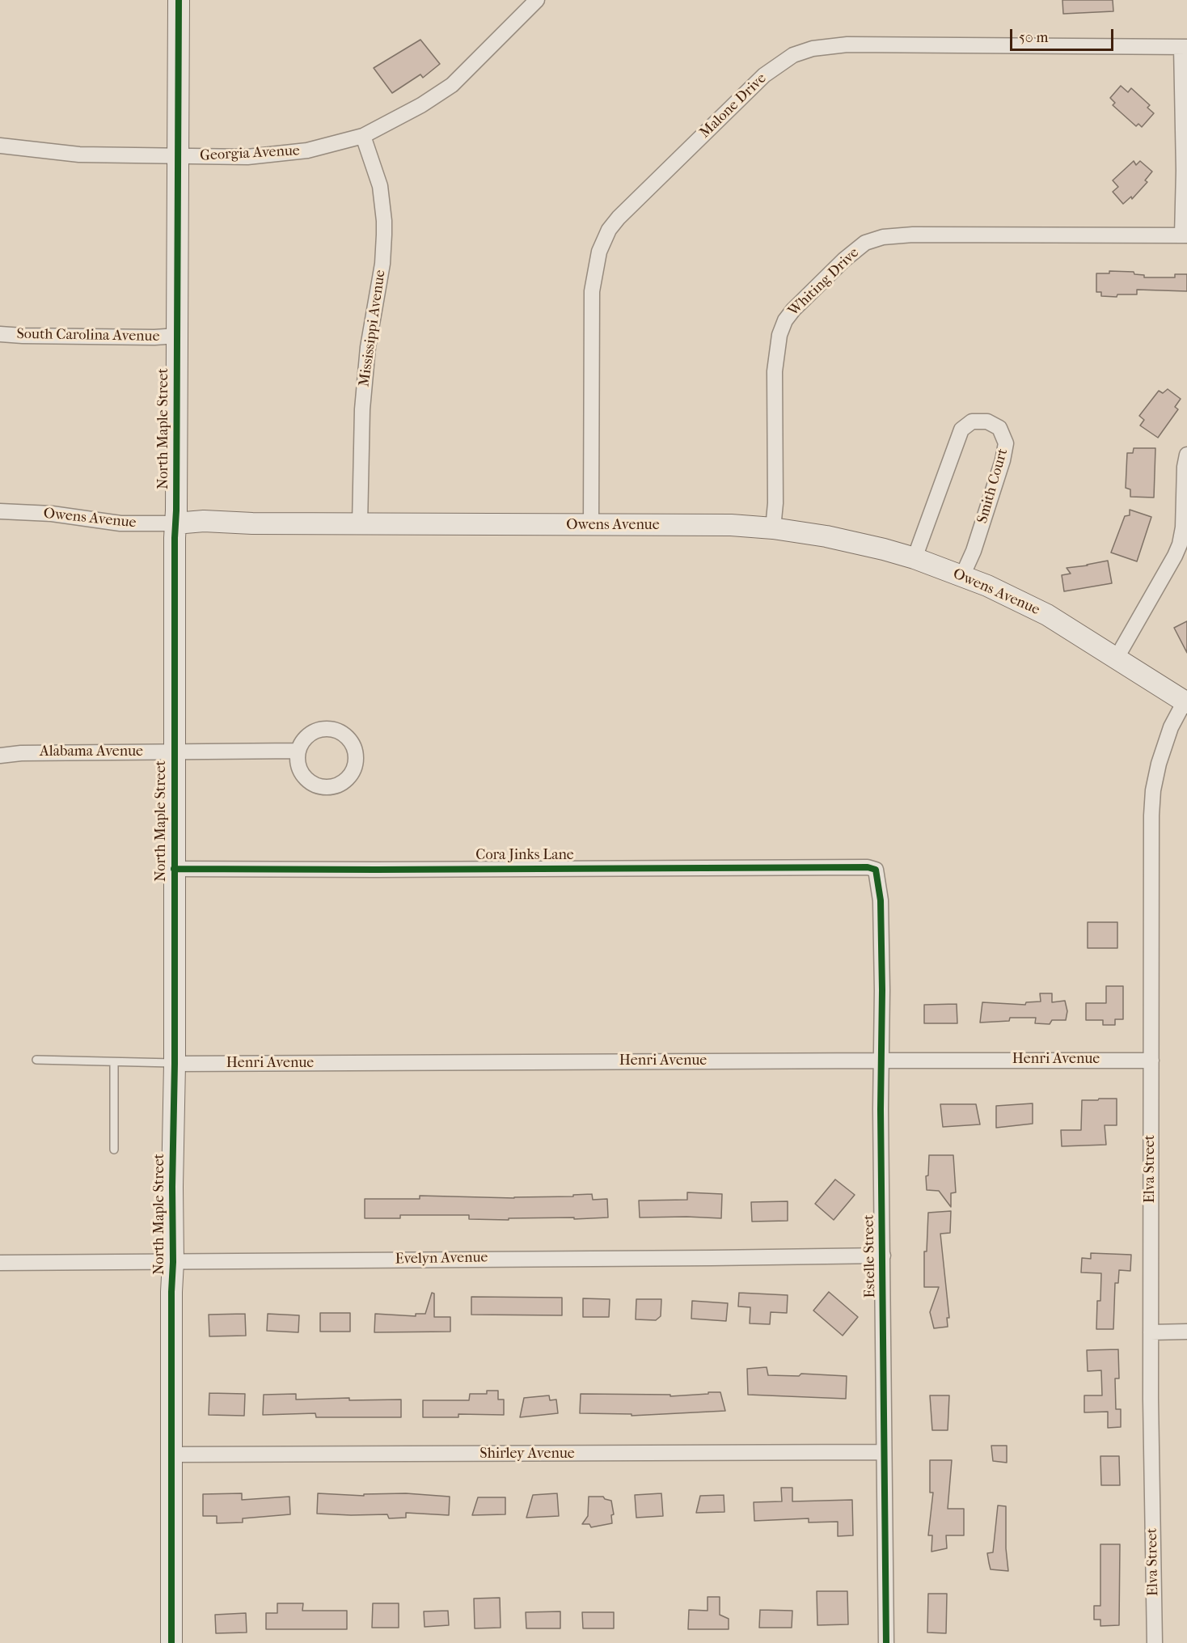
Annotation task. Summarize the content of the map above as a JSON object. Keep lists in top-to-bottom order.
{
  "streets": {
    "street": [
      "Malone Drive",
      "Georgia Avenue",
      "Whiting Drive",
      "Mississippi Avenue",
      "South Carolina Avenue",
      "North Maple Street",
      "Smith Court",
      "Owens Avenue",
      "Alabama Avenue",
      "Cora Jinks Lane",
      "Henri Avenue",
      "Elva Street",
      "Estelle Street",
      "Evelyn Avenue",
      "Shirley Avenue"
    ]
  },
  "crossings": [
    ["Malone Drive", "Owens Avenue"],
    ["Georgia Avenue", "Mississippi Avenue"],
    ["Georgia Avenue", "North Maple Street"],
    ["Whiting Drive", "Owens Avenue"],
    ["Mississippi Avenue", "Owens Avenue"],
    ["South Carolina Avenue", "North Maple Street"],
    ["North Maple Street", "Owens Avenue"],
    ["North Maple Street", "Alabama Avenue"],
    ["North Maple Street", "Cora Jinks Lane"],
    ["North Maple Street", "Henri Avenue"],
    ["North Maple Street", "Evelyn Avenue"],
    ["North Maple Street", "Shirley Avenue"],
    ["Smith Court", "Owens Avenue"],
    ["Owens Avenue", "Elva Street"],
    ["Cora Jinks Lane", "Estelle Street"],
    ["Henri Avenue", "Elva Street"],
    ["Henri Avenue", "Estelle Street"],
    ["Estelle Street", "Evelyn Avenue"],
    ["Estelle Street", "Shirley Avenue"]
  ],
  "scale_bar": "50 m"
}
